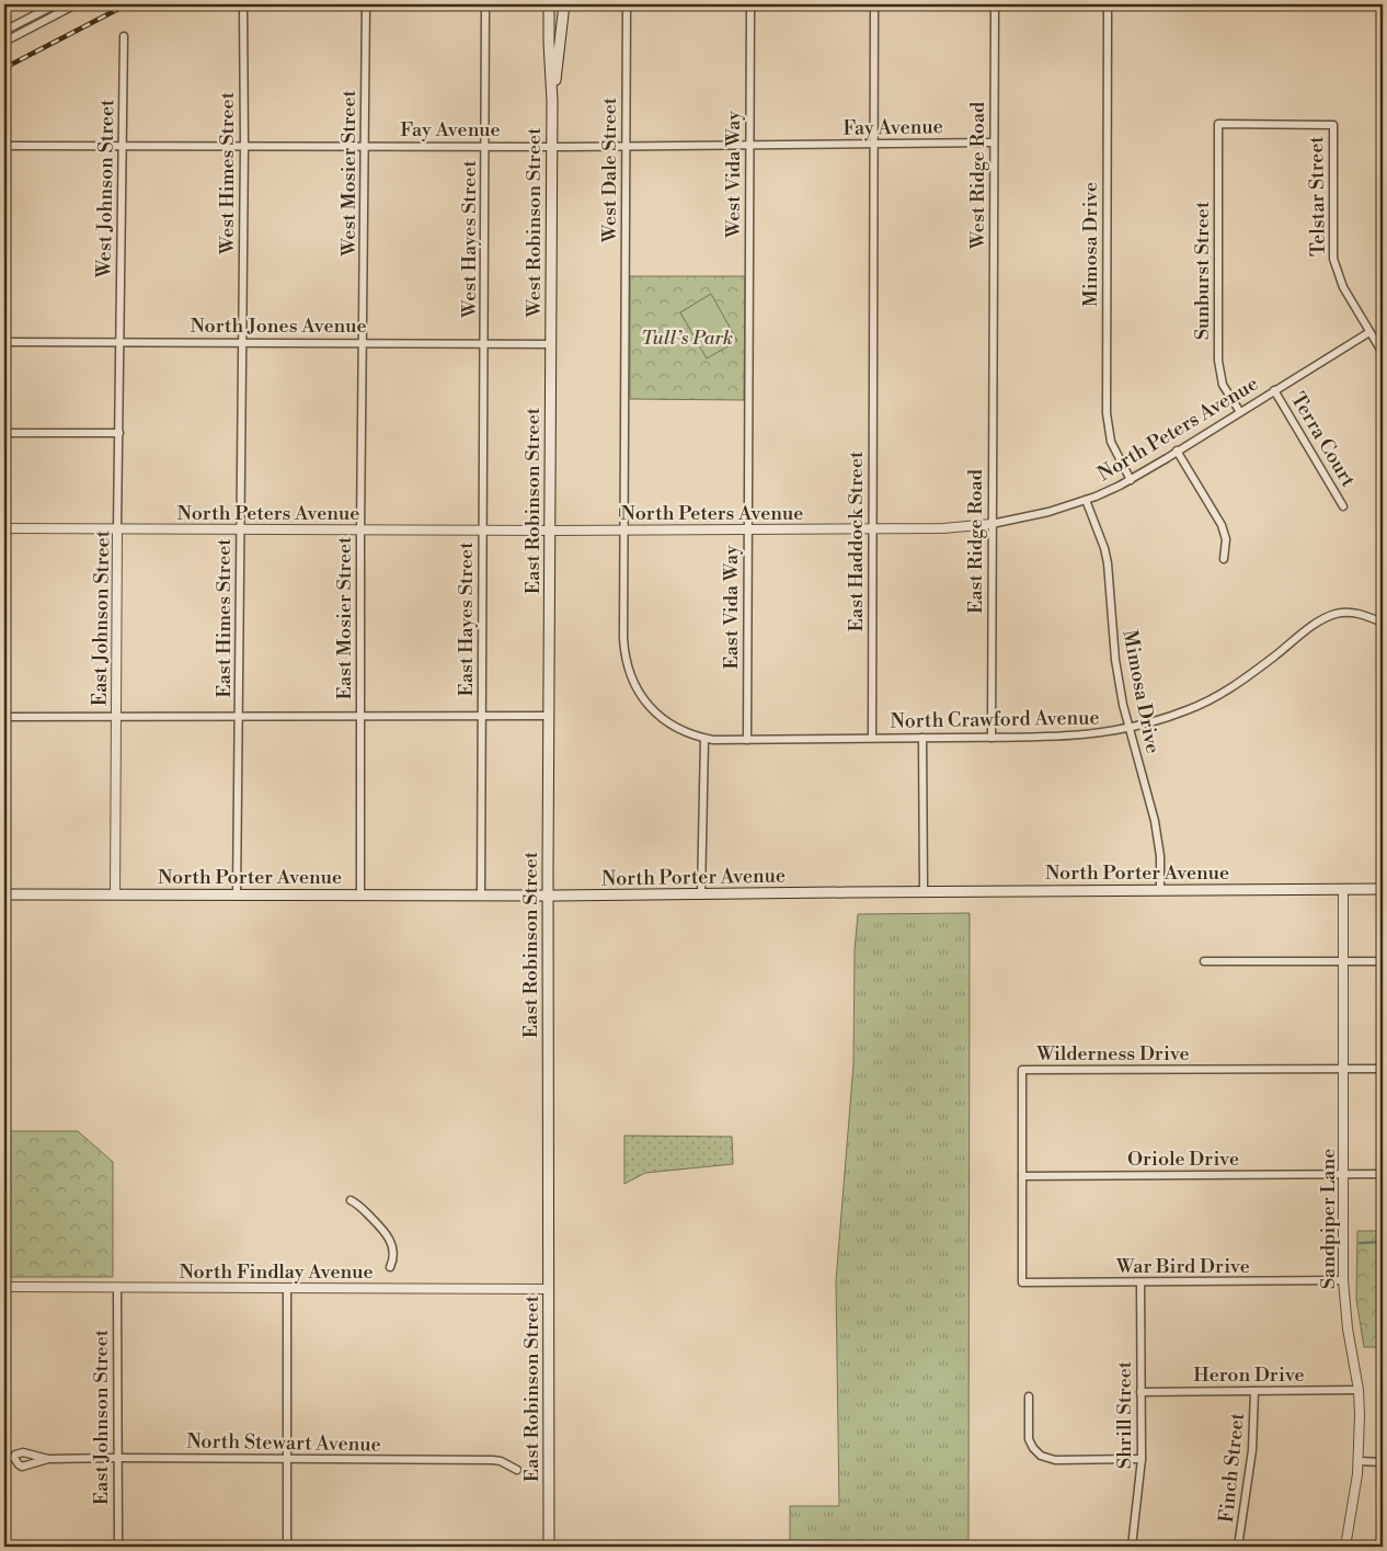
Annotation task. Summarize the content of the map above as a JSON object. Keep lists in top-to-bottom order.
{
  "streets": {
    "main road": ["West Robinson Street", "East Robinson Street", "North Porter Avenue"],
    "street": [
      "Fay Avenue",
      "West Dale Street",
      "West Himes Street",
      "West Mosier Street",
      "West Vida Way",
      "West Ridge Road",
      "West Johnson Street",
      "Telstar Street",
      "West Hayes Street",
      "Mimosa Drive",
      "Sunburst Street",
      "North Jones Avenue",
      "North Peters Avenue",
      "Terra Court",
      "East Haddock Street",
      "East Ridge Road",
      "East Vida Way",
      "East Johnson Street",
      "East Himes Street",
      "East Mosier Street",
      "East Hayes Street",
      "North Crawford Avenue",
      "Wilderness Drive",
      "Oriole Drive",
      "Sandpiper Lane",
      "War Bird Drive",
      "North Findlay Avenue",
      "Heron Drive",
      "Shrill Street",
      "North Stewart Avenue",
      "Finch Street"
    ]
  },
  "crossings": [
    ["Fay Avenue", "West Dale Street"],
    ["Fay Avenue", "West Himes Street"],
    ["Fay Avenue", "West Mosier Street"],
    ["Fay Avenue", "West Vida Way"],
    ["Fay Avenue", "West Ridge Road"],
    ["Fay Avenue", "West Johnson Street"],
    ["Fay Avenue", "West Robinson Street"],
    ["Fay Avenue", "West Hayes Street"],
    ["Fay Avenue", "East Haddock Street"],
    ["West Dale Street", "North Peters Avenue"],
    ["West Dale Street", "North Crawford Avenue"],
    ["West Himes Street", "North Jones Avenue"],
    ["West Himes Street", "East Himes Street"],
    ["West Mosier Street", "North Jones Avenue"],
    ["West Mosier Street", "East Mosier Street"],
    ["West Vida Way", "East Vida Way"],
    ["West Ridge Road", "East Ridge Road"],
    ["West Johnson Street", "North Jones Avenue"],
    ["West Johnson Street", "East Johnson Street"],
    ["Telstar Street", "Sunburst Street"],
    ["Telstar Street", "North Peters Avenue"],
    ["West Robinson Street", "North Jones Avenue"],
    ["West Robinson Street", "East Robinson Street"],
    ["West Hayes Street", "North Jones Avenue"],
    ["West Hayes Street", "East Hayes Street"],
    ["Mimosa Drive", "North Peters Avenue"],
    ["Mimosa Drive", "North Crawford Avenue"],
    ["Mimosa Drive", "North Porter Avenue"],
    ["Sunburst Street", "North Peters Avenue"],
    ["North Jones Avenue", "East Robinson Street"],
    ["North Jones Avenue", "East Johnson Street"],
    ["North Jones Avenue", "East Himes Street"],
    ["North Jones Avenue", "East Mosier Street"],
    ["North Jones Avenue", "East Hayes Street"],
    ["North Peters Avenue", "Terra Court"],
    ["North Peters Avenue", "East Robinson Street"],
    ["North Peters Avenue", "East Haddock Street"],
    ["North Peters Avenue", "East Ridge Road"],
    ["North Peters Avenue", "East Vida Way"],
    ["North Peters Avenue", "East Johnson Street"],
    ["North Peters Avenue", "East Himes Street"],
    ["North Peters Avenue", "East Mosier Street"],
    ["North Peters Avenue", "East Hayes Street"],
    ["North Peters Avenue", "North Crawford Avenue"],
    ["East Robinson Street", "North Porter Avenue"],
    ["East Robinson Street", "North Findlay Avenue"],
    ["East Haddock Street", "North Crawford Avenue"],
    ["East Ridge Road", "North Crawford Avenue"],
    ["East Vida Way", "North Crawford Avenue"],
    ["East Johnson Street", "North Porter Avenue"],
    ["East Johnson Street", "North Findlay Avenue"],
    ["East Johnson Street", "North Stewart Avenue"],
    ["East Himes Street", "North Porter Avenue"],
    ["East Mosier Street", "North Porter Avenue"],
    ["East Hayes Street", "North Porter Avenue"],
    ["North Porter Avenue", "Sandpiper Lane"],
    ["Wilderness Drive", "Oriole Drive"],
    ["Wilderness Drive", "Sandpiper Lane"],
    ["Wilderness Drive", "War Bird Drive"],
    ["Oriole Drive", "Sandpiper Lane"],
    ["Sandpiper Lane", "War Bird Drive"],
    ["Sandpiper Lane", "Heron Drive"],
    ["War Bird Drive", "Shrill Street"],
    ["Heron Drive", "Shrill Street"],
    ["Heron Drive", "Finch Street"]
  ],
  "parks": ["Tull’s Park"]
}
